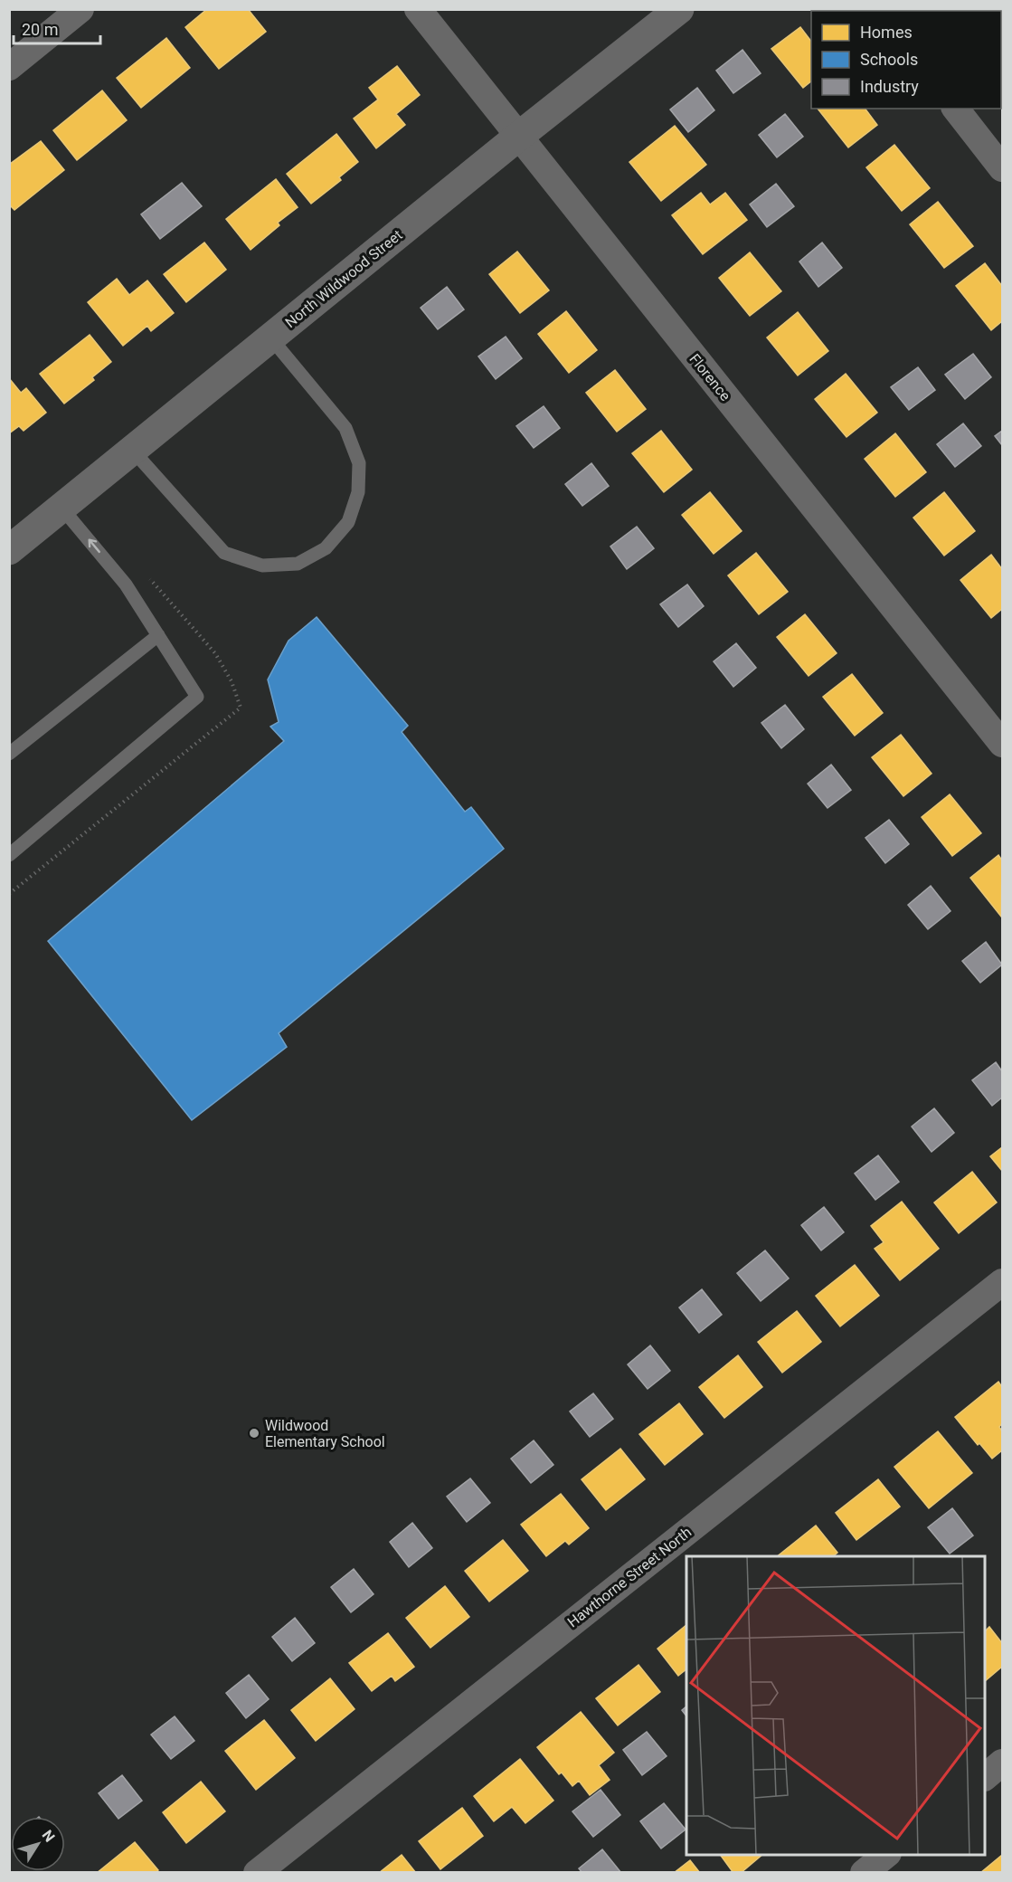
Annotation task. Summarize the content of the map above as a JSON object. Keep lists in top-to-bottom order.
{
  "streets": {
    "street": ["North Wildwood Street", "Florence", "Hawthorne Street North"]
  },
  "crossings": [
    ["North Wildwood Street", "Florence"]
  ],
  "places": ["Wildwood Elementary School"],
  "legend": ["Homes", "Schools", "Industry"],
  "scale_bar": "20 m",
  "north": "top right"
}
